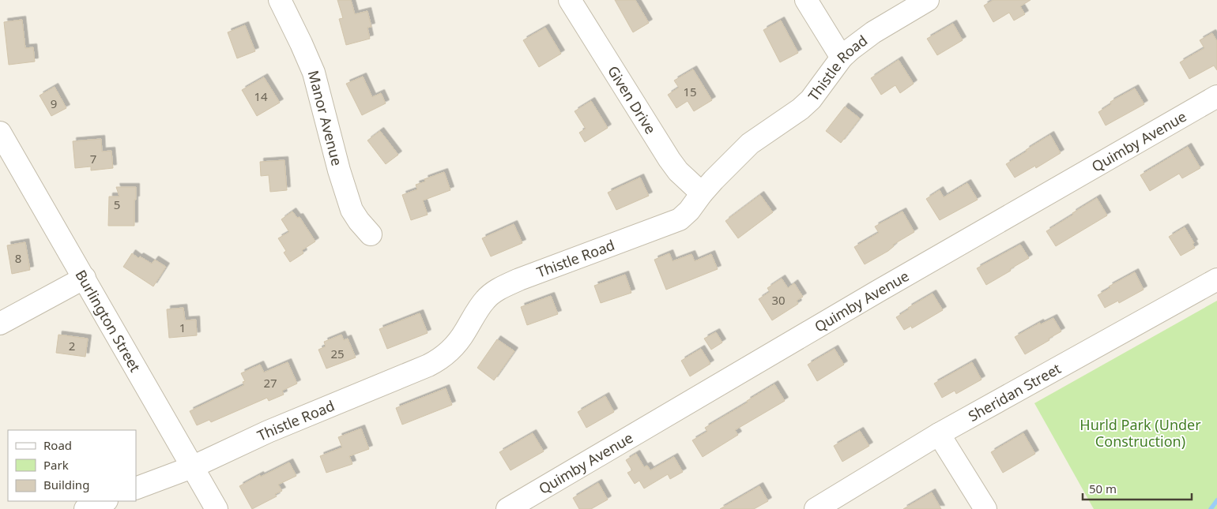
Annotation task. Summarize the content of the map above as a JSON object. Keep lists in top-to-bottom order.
{
  "streets": {
    "street": [
      "Thistle Road",
      "Given Drive",
      "Manor Avenue",
      "Quimby Avenue",
      "Burlington Street",
      "Sheridan Street"
    ]
  },
  "crossings": [
    ["Thistle Road", "Given Drive"],
    ["Thistle Road", "Burlington Street"]
  ],
  "parks": ["Hurld Park (Under Construction)"],
  "house_numbers": [
    "15",
    "14",
    "9",
    "7",
    "5",
    "8",
    "30",
    "1",
    "2",
    "25",
    "27"
  ],
  "legend": ["Road", "Park", "Building"],
  "scale_bar": "50 m"
}
